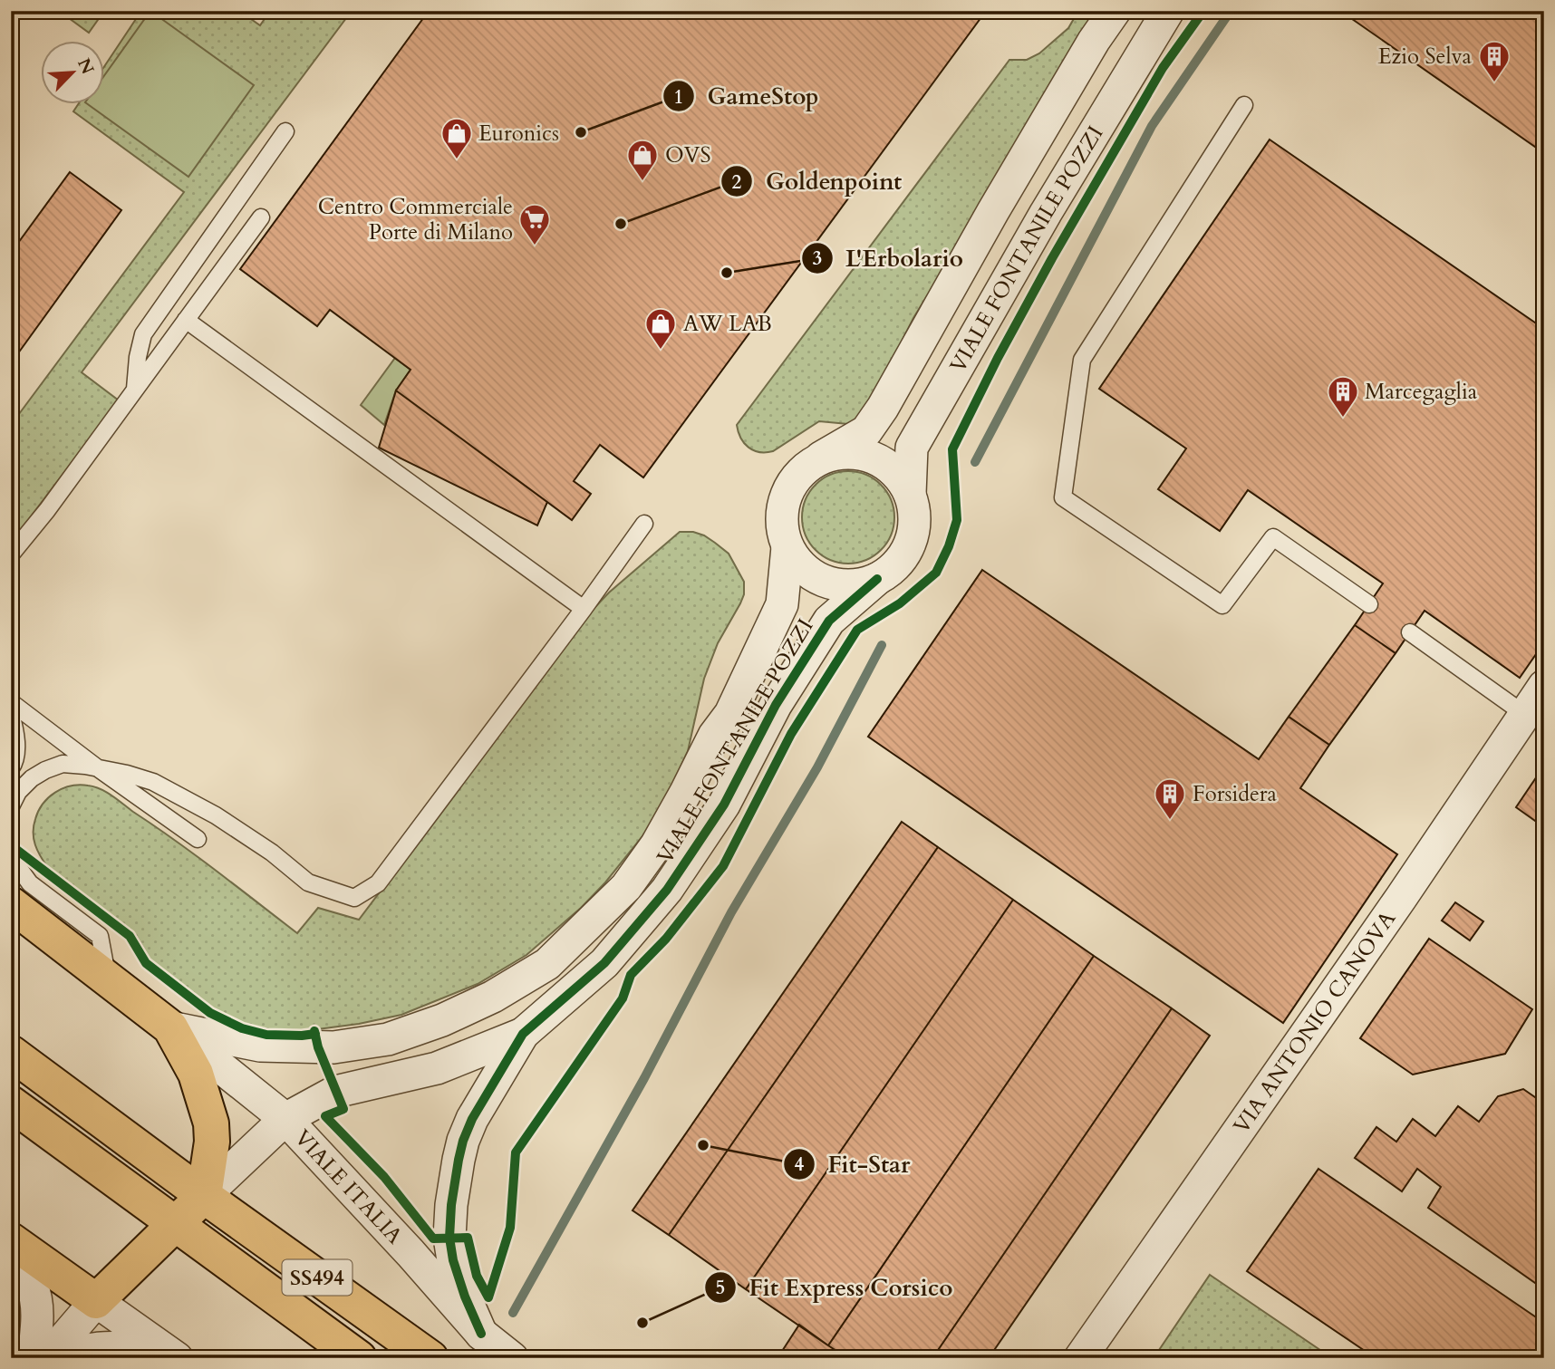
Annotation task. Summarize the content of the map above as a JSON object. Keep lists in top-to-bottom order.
{
  "streets": {
    "main road": ["SS494"],
    "street": ["VIALE FONTANILE POZZI", "VIA ANTONIO CANOVA", "VIALE ITALIA"]
  },
  "crossings": [
    ["VIALE FONTANILE POZZI", "VIALE ITALIA"]
  ],
  "places": {
    "building": ["Ezio Selva", "Marcegaglia", "Forsidera"],
    "other": [
      "GameStop",
      "Goldenpoint",
      "L'Erbolario",
      "Fit-Star",
      "Fit Express Corsico"
    ],
    "shop": ["Euronics", "OVS", "AW LAB"],
    "supermarket": ["Centro Commerciale Porte di Milano"]
  },
  "north": "top right"
}
